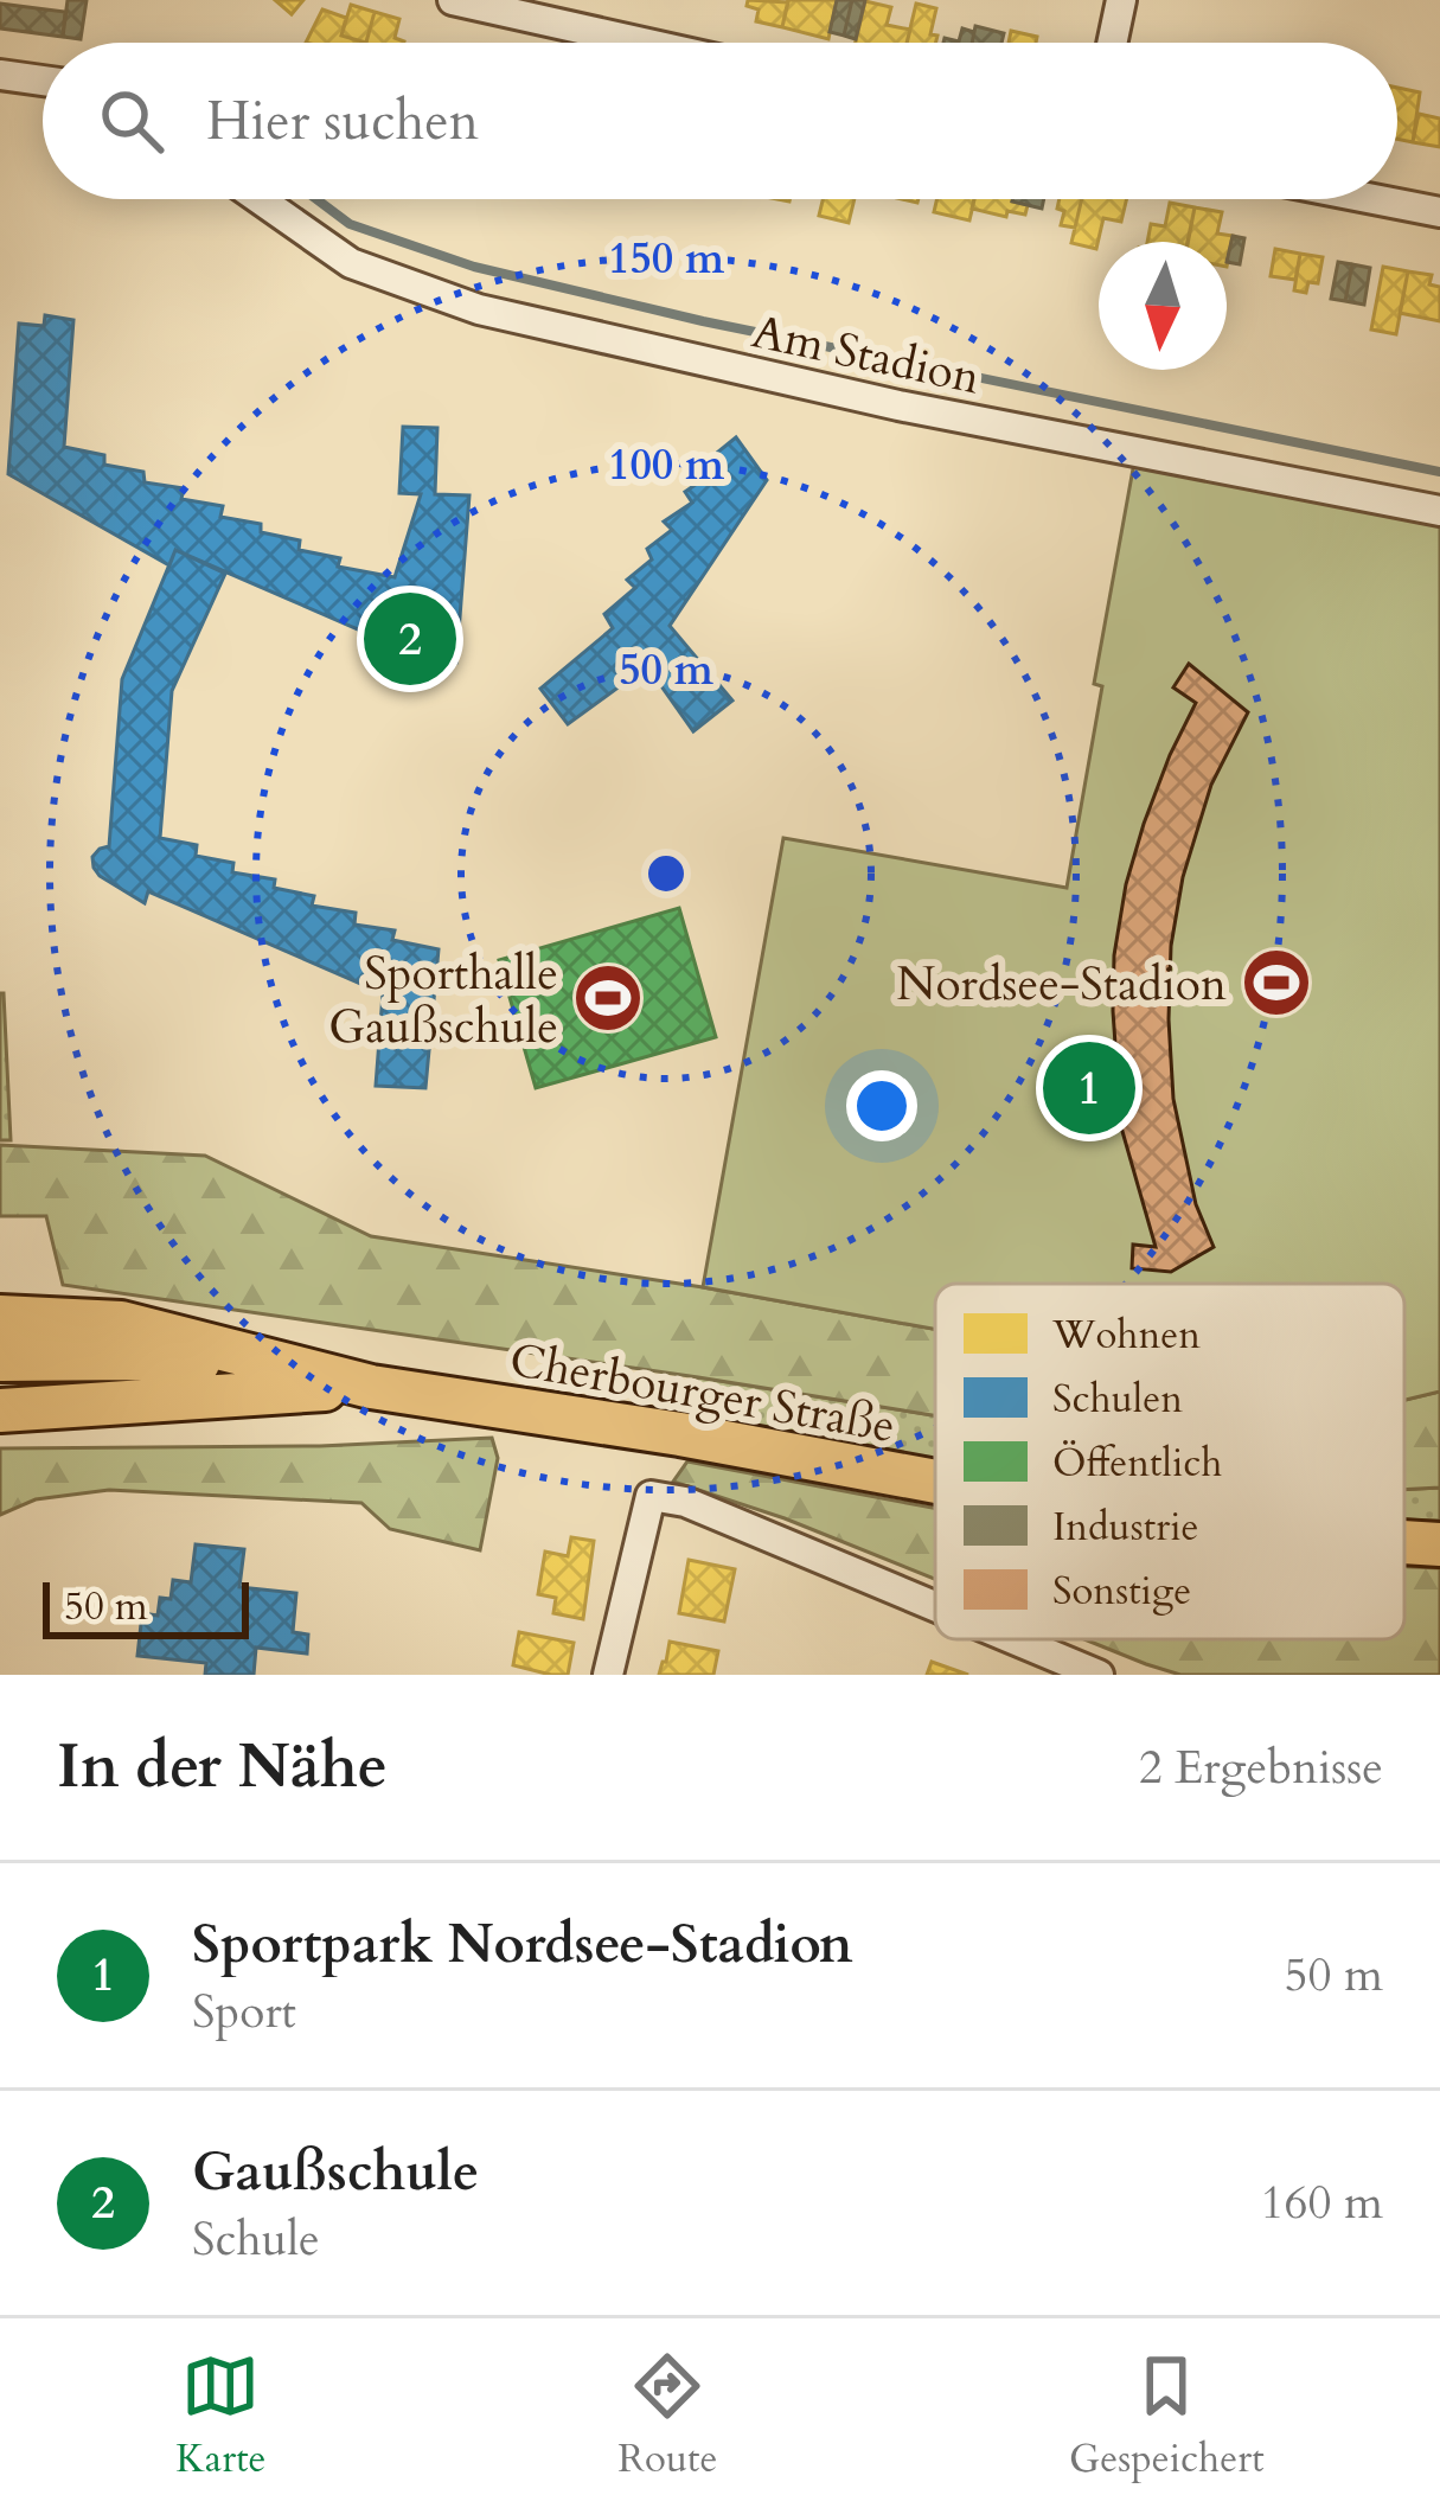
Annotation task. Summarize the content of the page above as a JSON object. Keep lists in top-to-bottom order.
{
  "streets": {
    "main road": ["Cherbourger Straße"],
    "street": ["Am Stadion"]
  },
  "places": {
    "sports": ["Nordsee-Stadion", "Sporthalle Gaußschule"]
  },
  "legend": [
    "Wohnen",
    "Schulen",
    "Öffentlich",
    "Industrie",
    "Sonstige"
  ],
  "scale_bar": "50 m",
  "north": "bottom",
  "page": {
    "search": "Hier suchen",
    "pins": ["2", "1"],
    "scale": "50 m",
    "heading": ["In der Nähe", "2 Ergebnisse"],
    "list": [
      {
        "mark": "1",
        "name": "Sportpark Nordsee-Stadion",
        "note": "Sport",
        "value": "50 m"
      },
      {
        "mark": "2",
        "name": "Gaußschule",
        "note": "Schule",
        "value": "160 m"
      }
    ],
    "nav": ["Karte", "Route", "Gespeichert"]
  },
  "rings": ["150 m", "100 m", "50 m"]
}
